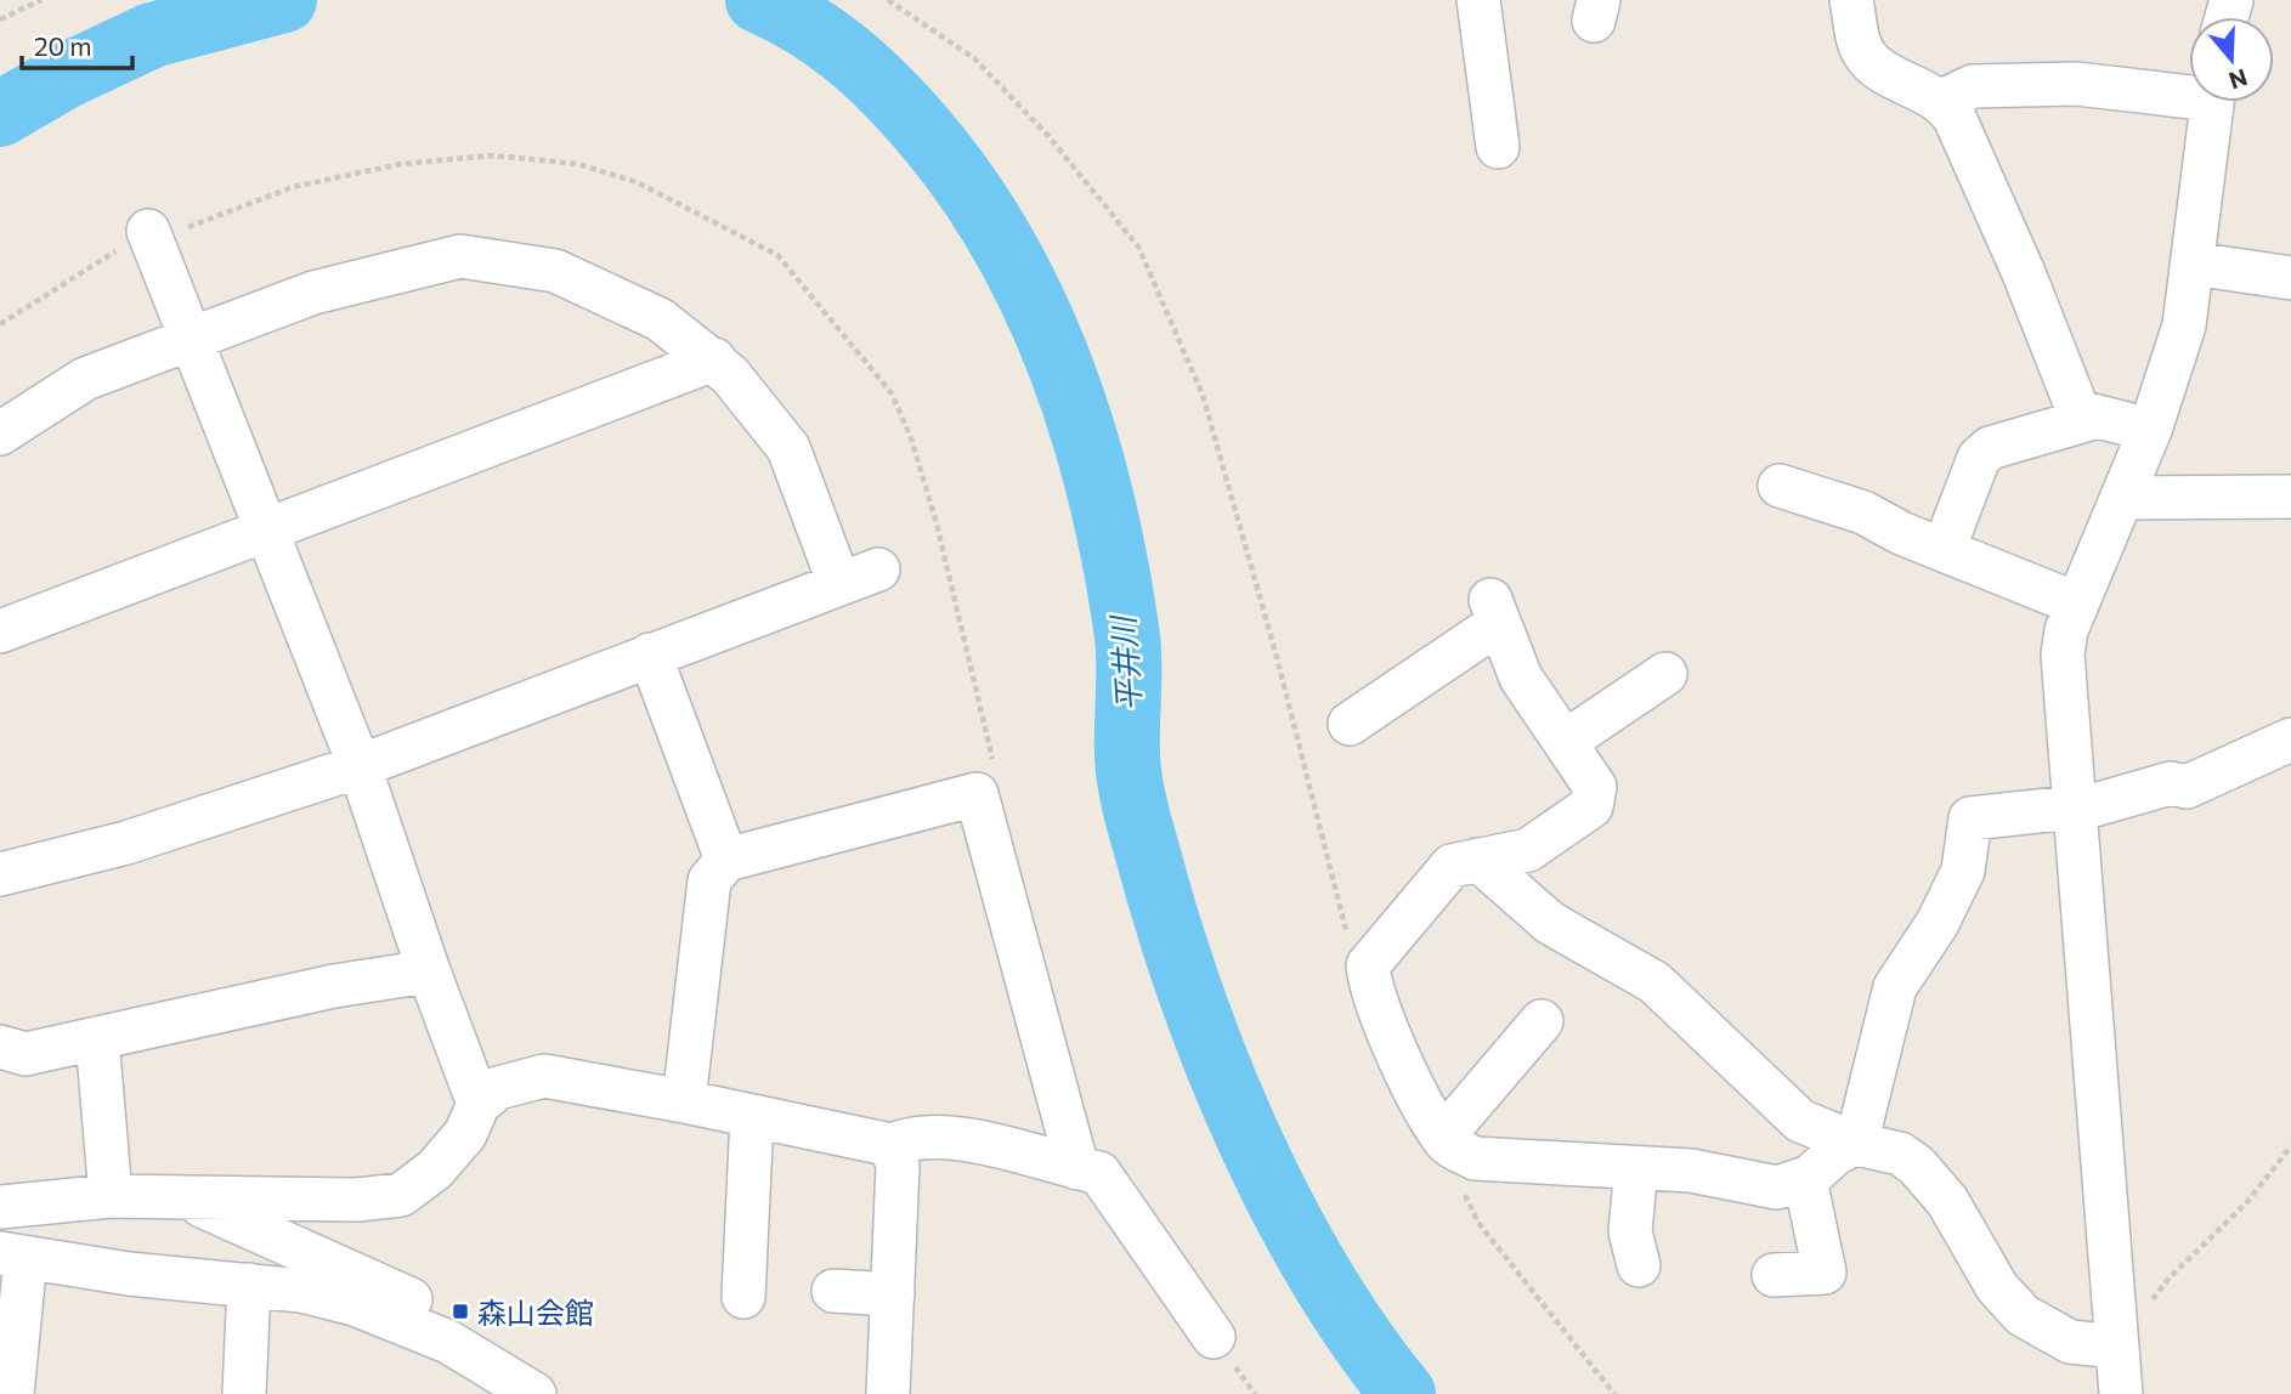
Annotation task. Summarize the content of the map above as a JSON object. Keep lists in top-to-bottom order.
{
  "water": ["平井川"],
  "places": {
    "transit": ["森山会館"]
  },
  "scale_bar": "20 m",
  "north": "bottom"
}
